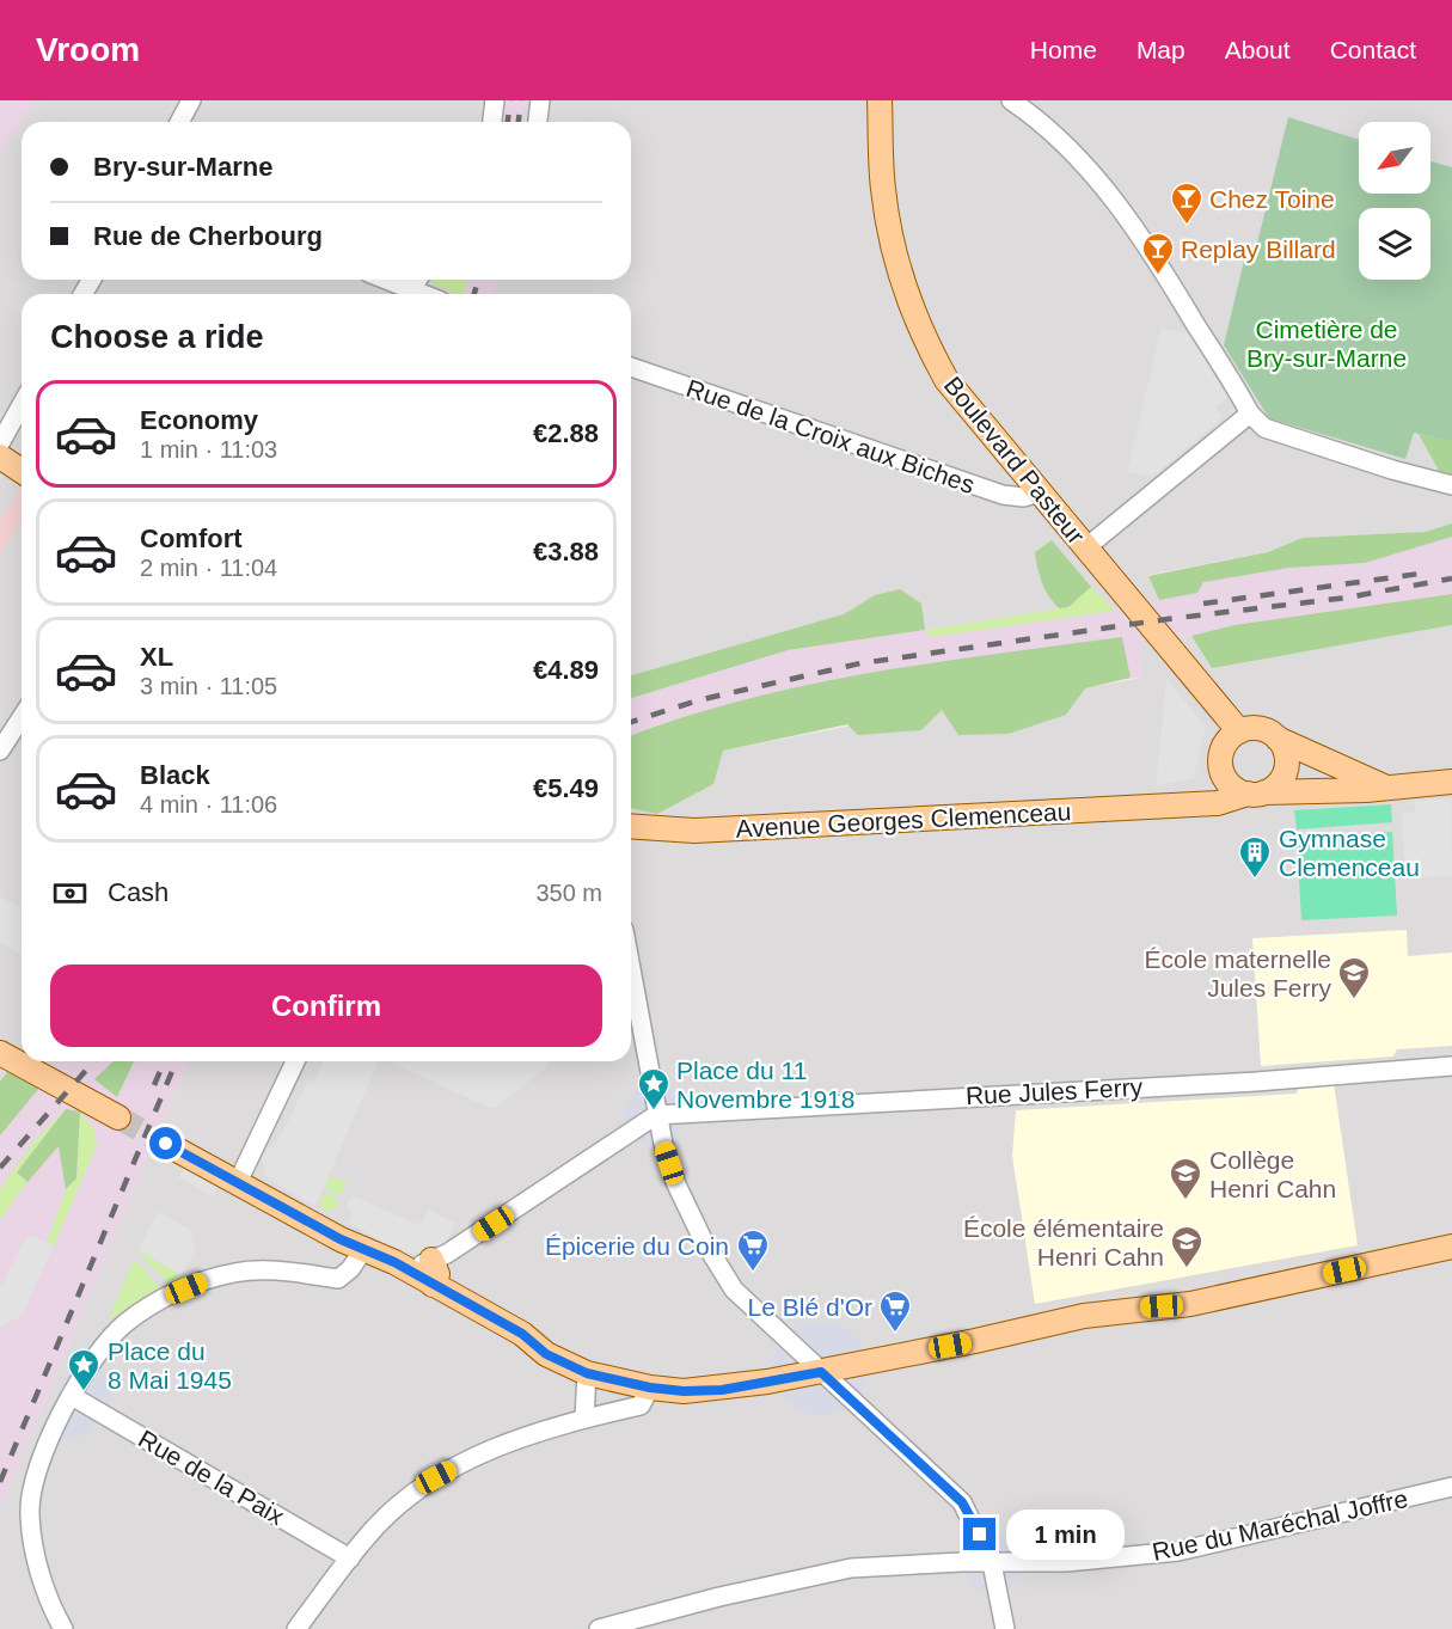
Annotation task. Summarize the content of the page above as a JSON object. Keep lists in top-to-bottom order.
{
  "streets": {
    "main road": ["Boulevard Pasteur", "Avenue Georges Clemenceau"],
    "street": [
      "Rue de la Croix aux Biches",
      "Rue Jules Ferry",
      "Rue de la Paix",
      "Rue du Maréchal Joffre"
    ]
  },
  "crossings": [
    ["Rue de la Croix aux Biches", "Boulevard Pasteur"],
    ["Boulevard Pasteur", "Avenue Georges Clemenceau"]
  ],
  "parks": ["Cimetière de Bry-sur-Marne"],
  "places": {
    "bar": ["Chez Toine", "Replay Billard"],
    "building": ["Gymnase Clemenceau"],
    "school or university": ["École maternelle Jules Ferry", "Collège Henri Cahn", "École élémentaire Henri Cahn"],
    "place": ["Place du 11 Novembre 1918", "Place du 8 Mai 1945"],
    "supermarket": ["Épicerie du Coin", "Le Blé d'Or"]
  },
  "north": "bottom left",
  "page": {
    "header": "Vroom",
    "nav": [
      "Home",
      "Map",
      "About",
      "Contact"
    ],
    "banner": ["Bry-sur-Marne", "Rue de Cherbourg"],
    "heading": "Choose a ride",
    "list": [
      {
        "name": "Economy",
        "note": "1 min · 11:03",
        "value": "€2.88"
      },
      {
        "name": "Comfort",
        "note": "2 min · 11:04",
        "value": "€3.88"
      },
      {
        "name": "XL",
        "note": "3 min · 11:05",
        "value": "€4.89"
      },
      {
        "name": "Black",
        "note": "4 min · 11:06",
        "value": "€5.49"
      }
    ],
    "pay": ["Cash", "350 m"],
    "buttons": "Confirm",
    "bubble": "1 min"
  }
}
